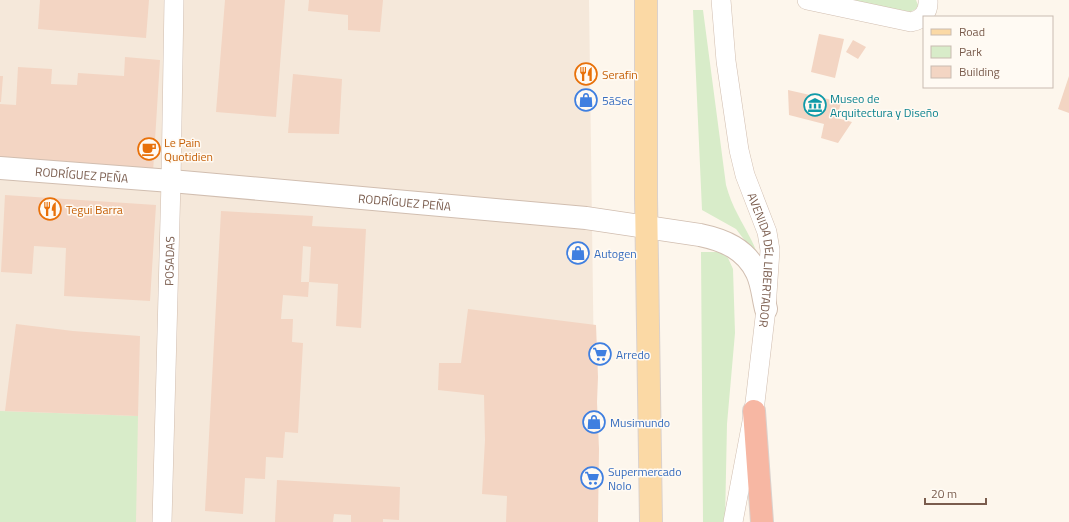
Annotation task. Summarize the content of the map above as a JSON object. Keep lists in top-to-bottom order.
{
  "streets": {
    "street": ["RODRÍGUEZ PEÑA", "POSADAS", "AVENIDA DEL LIBERTADOR"]
  },
  "crossings": [
    ["RODRÍGUEZ PEÑA", "POSADAS"],
    ["RODRÍGUEZ PEÑA", "AVENIDA DEL LIBERTADOR"]
  ],
  "places": {
    "restaurant": ["Serafin", "Tegui Barra"],
    "shop": ["5āSec", "Autogen", "Musimundo"],
    "museum": ["Museo de Arquitectura y Diseño"],
    "cafe": ["Le Pain Quotidien"],
    "supermarket": ["Arredo", "Supermercado Nolo"]
  },
  "legend": ["Road", "Park", "Building"],
  "scale_bar": "20 m"
}
